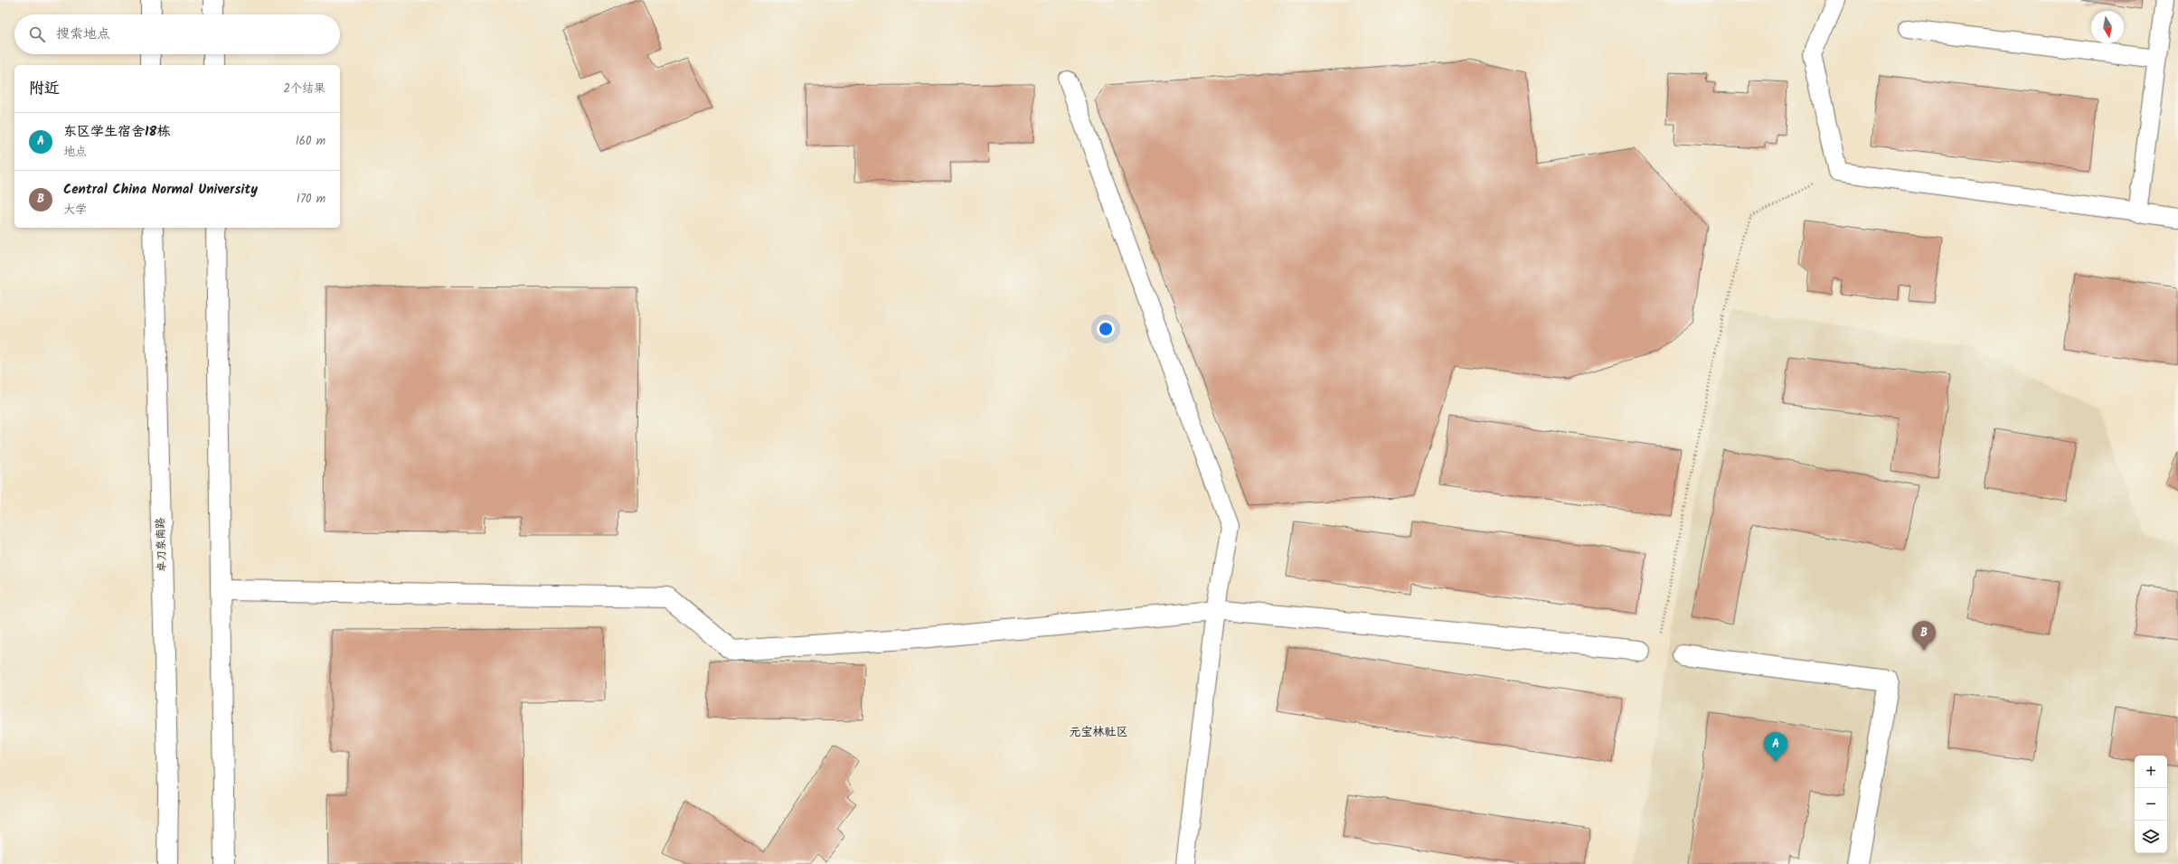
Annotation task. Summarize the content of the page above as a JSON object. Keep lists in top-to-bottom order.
{
  "streets": {
    "street": ["卓刀泉南路"]
  },
  "districts": ["元宝林社区"],
  "north": "bottom",
  "page": {
    "search": "搜索地点",
    "heading": ["附近", "2个结果"],
    "list": [
      {
        "mark": "A",
        "name": "东区学生宿舍18栋",
        "note": "地点",
        "value": "160 m"
      },
      {
        "mark": "B",
        "name": "Central China Normal University",
        "note": "大学",
        "value": "170 m"
      }
    ],
    "pins": ["B", "A"],
    "map_buttons": ["+", "−"]
  }
}
